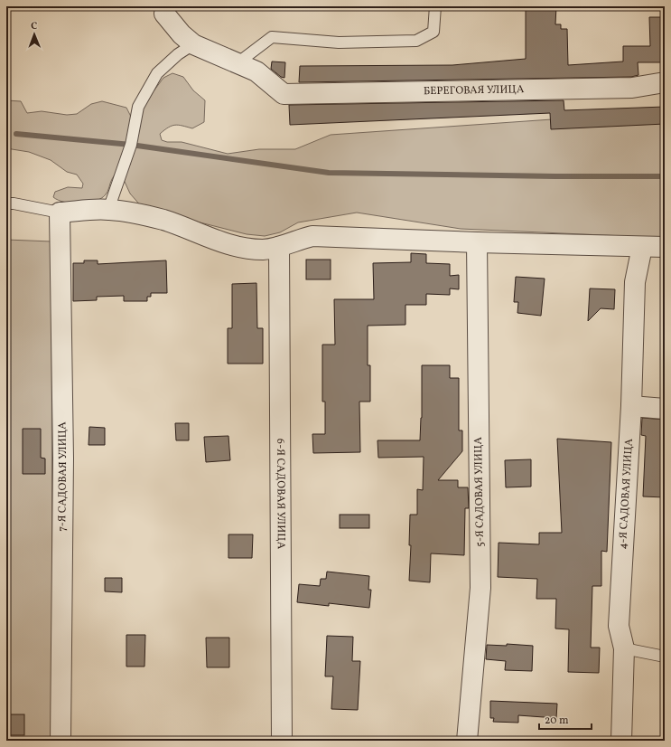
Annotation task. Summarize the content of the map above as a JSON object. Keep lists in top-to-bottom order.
{
  "streets": {
    "street": [
      "БЕРЕГОВАЯ УЛИЦА",
      "7-Я САДОВАЯ УЛИЦА",
      "5-Я САДОВАЯ УЛИЦА",
      "6-Я САДОВАЯ УЛИЦА",
      "4-Я САДОВАЯ УЛИЦА"
    ]
  },
  "scale_bar": "20 m",
  "north": "top"
}
